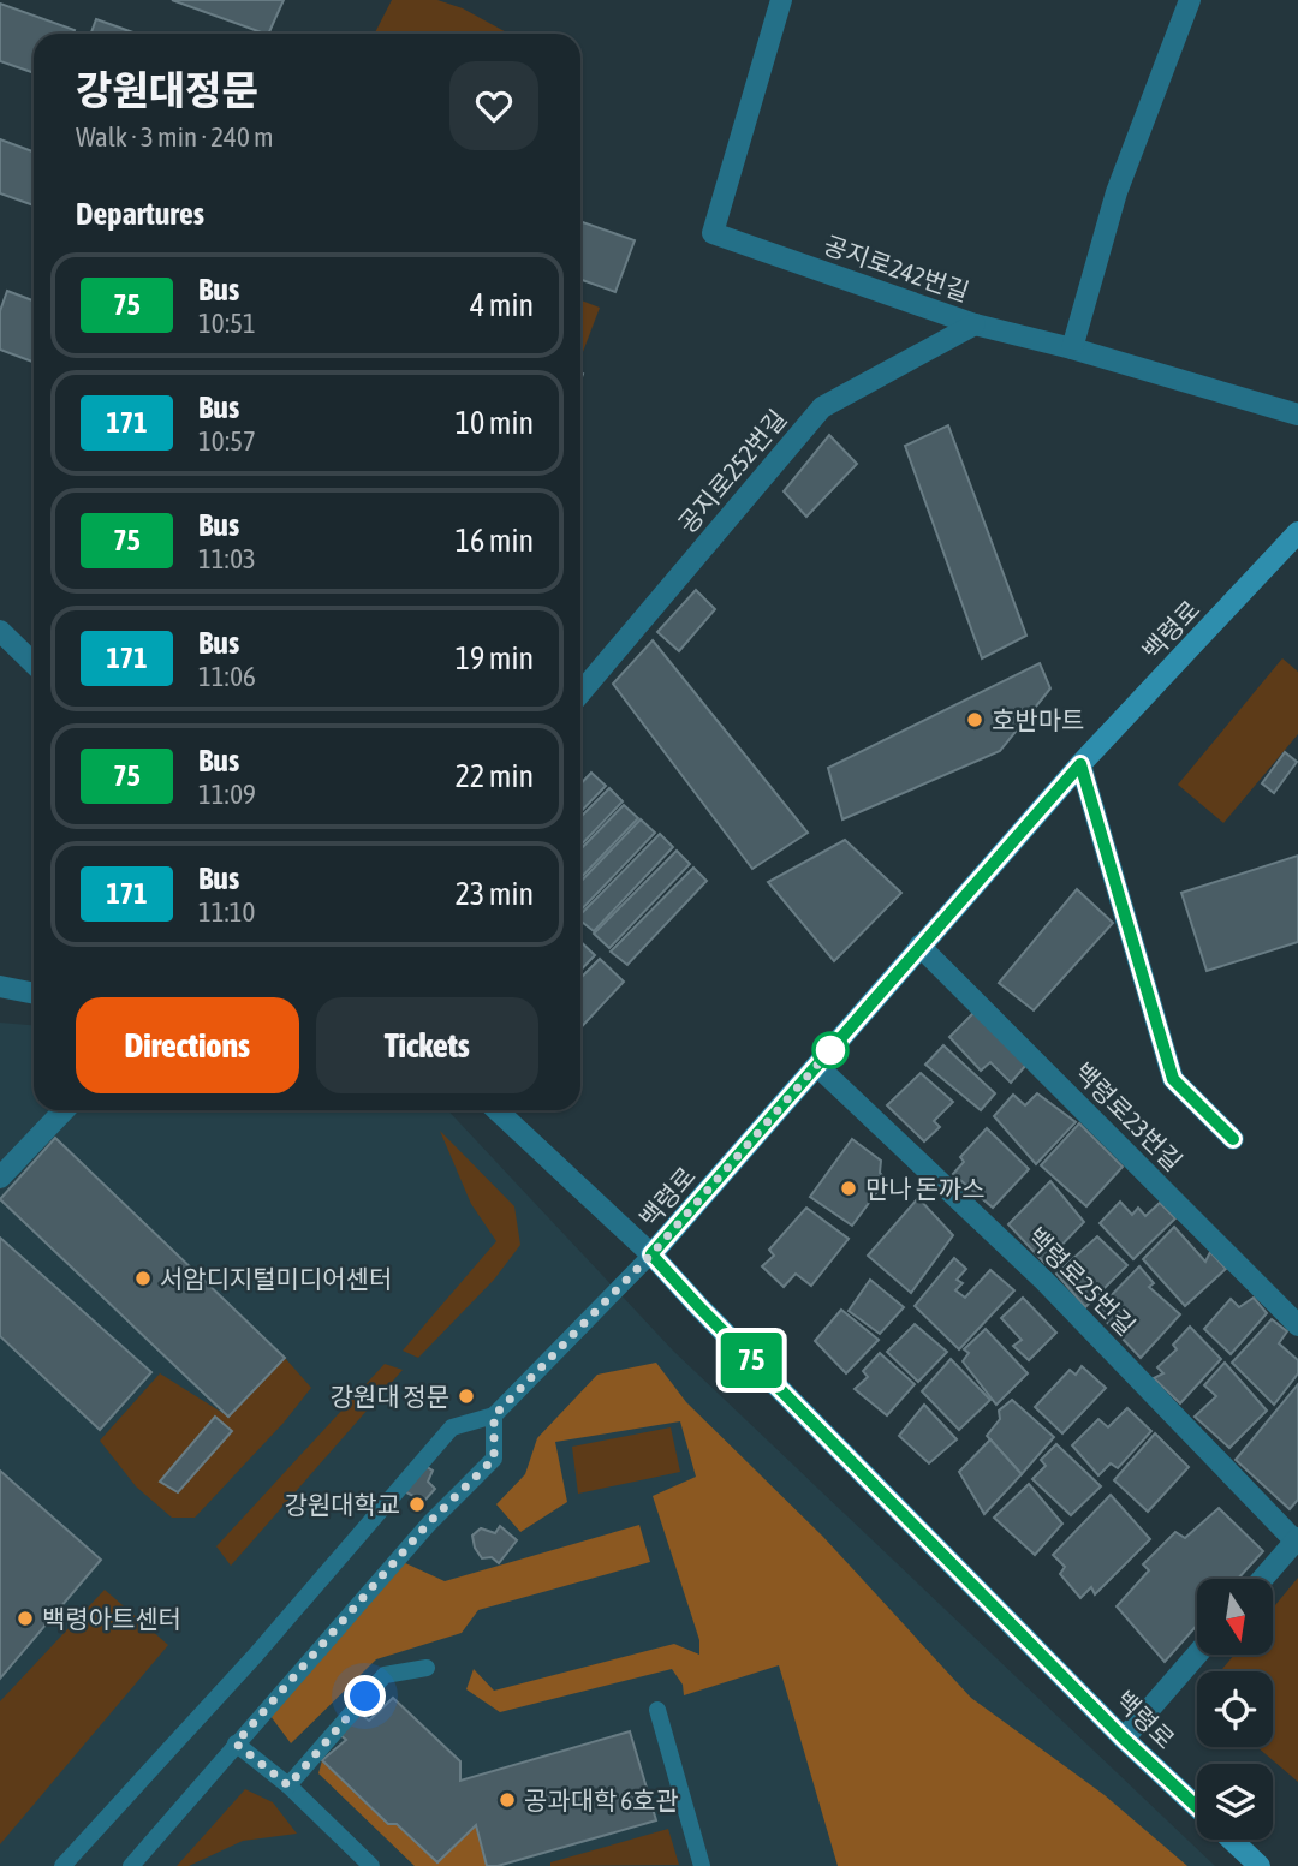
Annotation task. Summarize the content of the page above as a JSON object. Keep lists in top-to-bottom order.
{
  "streets": {
    "street": [
      "공지로242번길",
      "공지로252번길",
      "백령로",
      "백령로23번길",
      "백령로25번길"
    ]
  },
  "crossings": [
    ["공지로242번길", "공지로252번길"],
    ["백령로", "백령로23번길"],
    ["백령로", "백령로25번길"]
  ],
  "places": [
    "호반마트",
    "만나 돈까스",
    "서암디지털미디어센터",
    "강원대 정문",
    "강원대학교",
    "백령아트센터",
    "공과대학 6호관"
  ],
  "lines": ["bus line 75"],
  "north": "bottom",
  "page": {
    "on_map": "75",
    "heading": [
      ["강원대정문", "Walk · 3 min · 240 m"],
      "Departures"
    ],
    "list": [
      {
        "mark": "75",
        "name": "Bus",
        "note": "10:51",
        "value": "4 min"
      },
      {
        "mark": "171",
        "name": "Bus",
        "note": "10:57",
        "value": "10 min"
      },
      {
        "mark": "75",
        "name": "Bus",
        "note": "11:03",
        "value": "16 min"
      },
      {
        "mark": "171",
        "name": "Bus",
        "note": "11:06",
        "value": "19 min"
      },
      {
        "mark": "75",
        "name": "Bus",
        "note": "11:09",
        "value": "22 min"
      },
      {
        "mark": "171",
        "name": "Bus",
        "note": "11:10",
        "value": "23 min"
      }
    ],
    "buttons": ["Directions", "Tickets"]
  }
}
